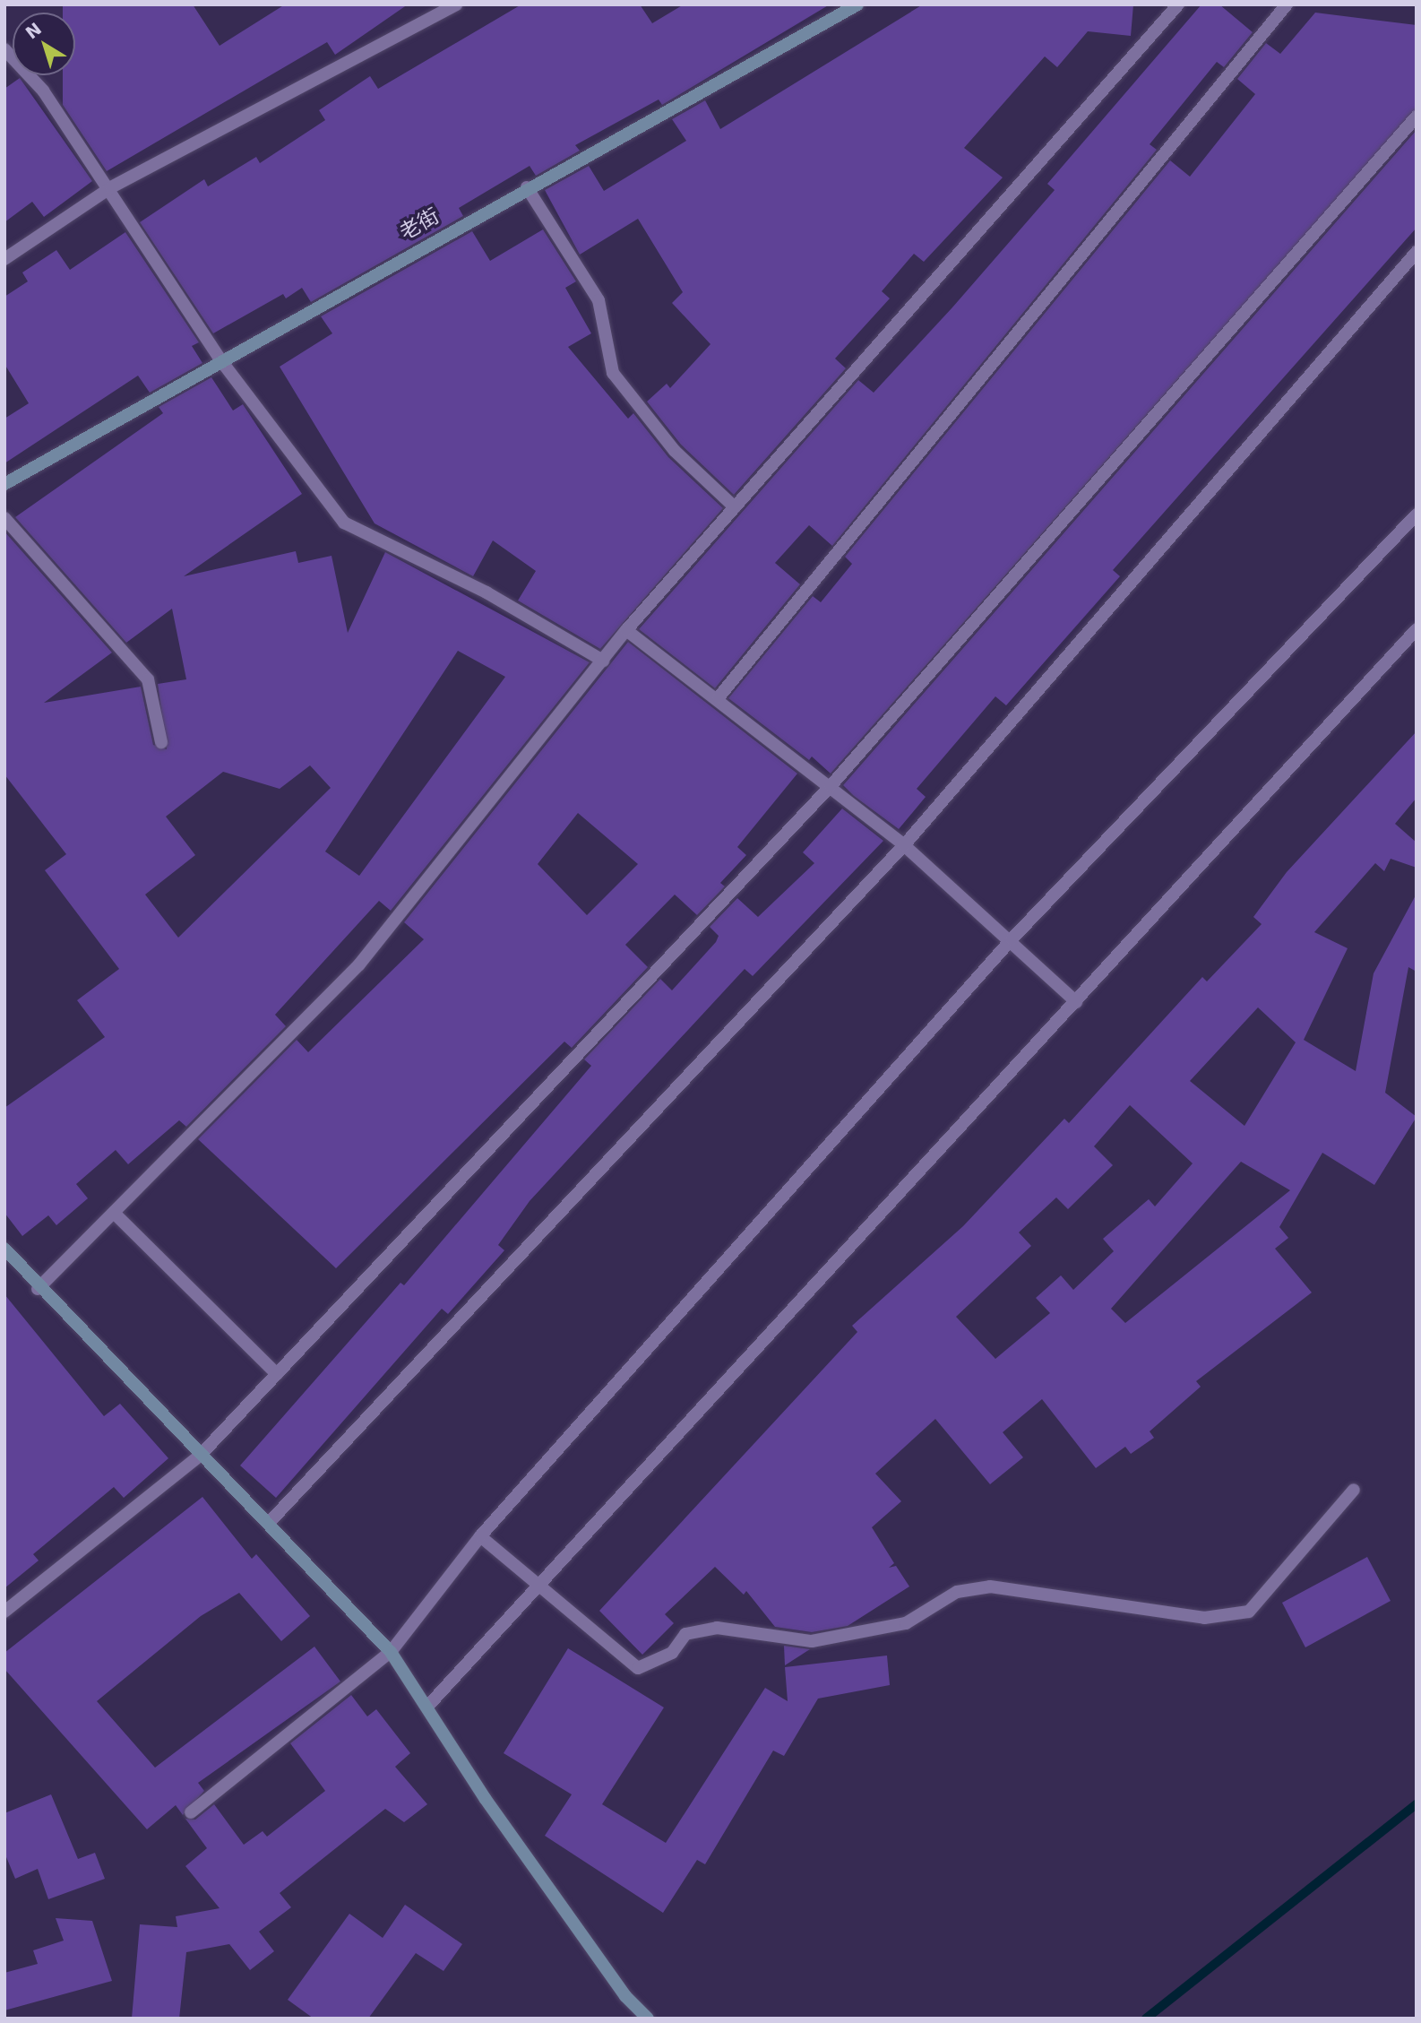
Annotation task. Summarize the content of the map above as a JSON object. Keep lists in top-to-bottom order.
{
  "streets": {
    "main road": ["老街"]
  },
  "north": "top left"
}
